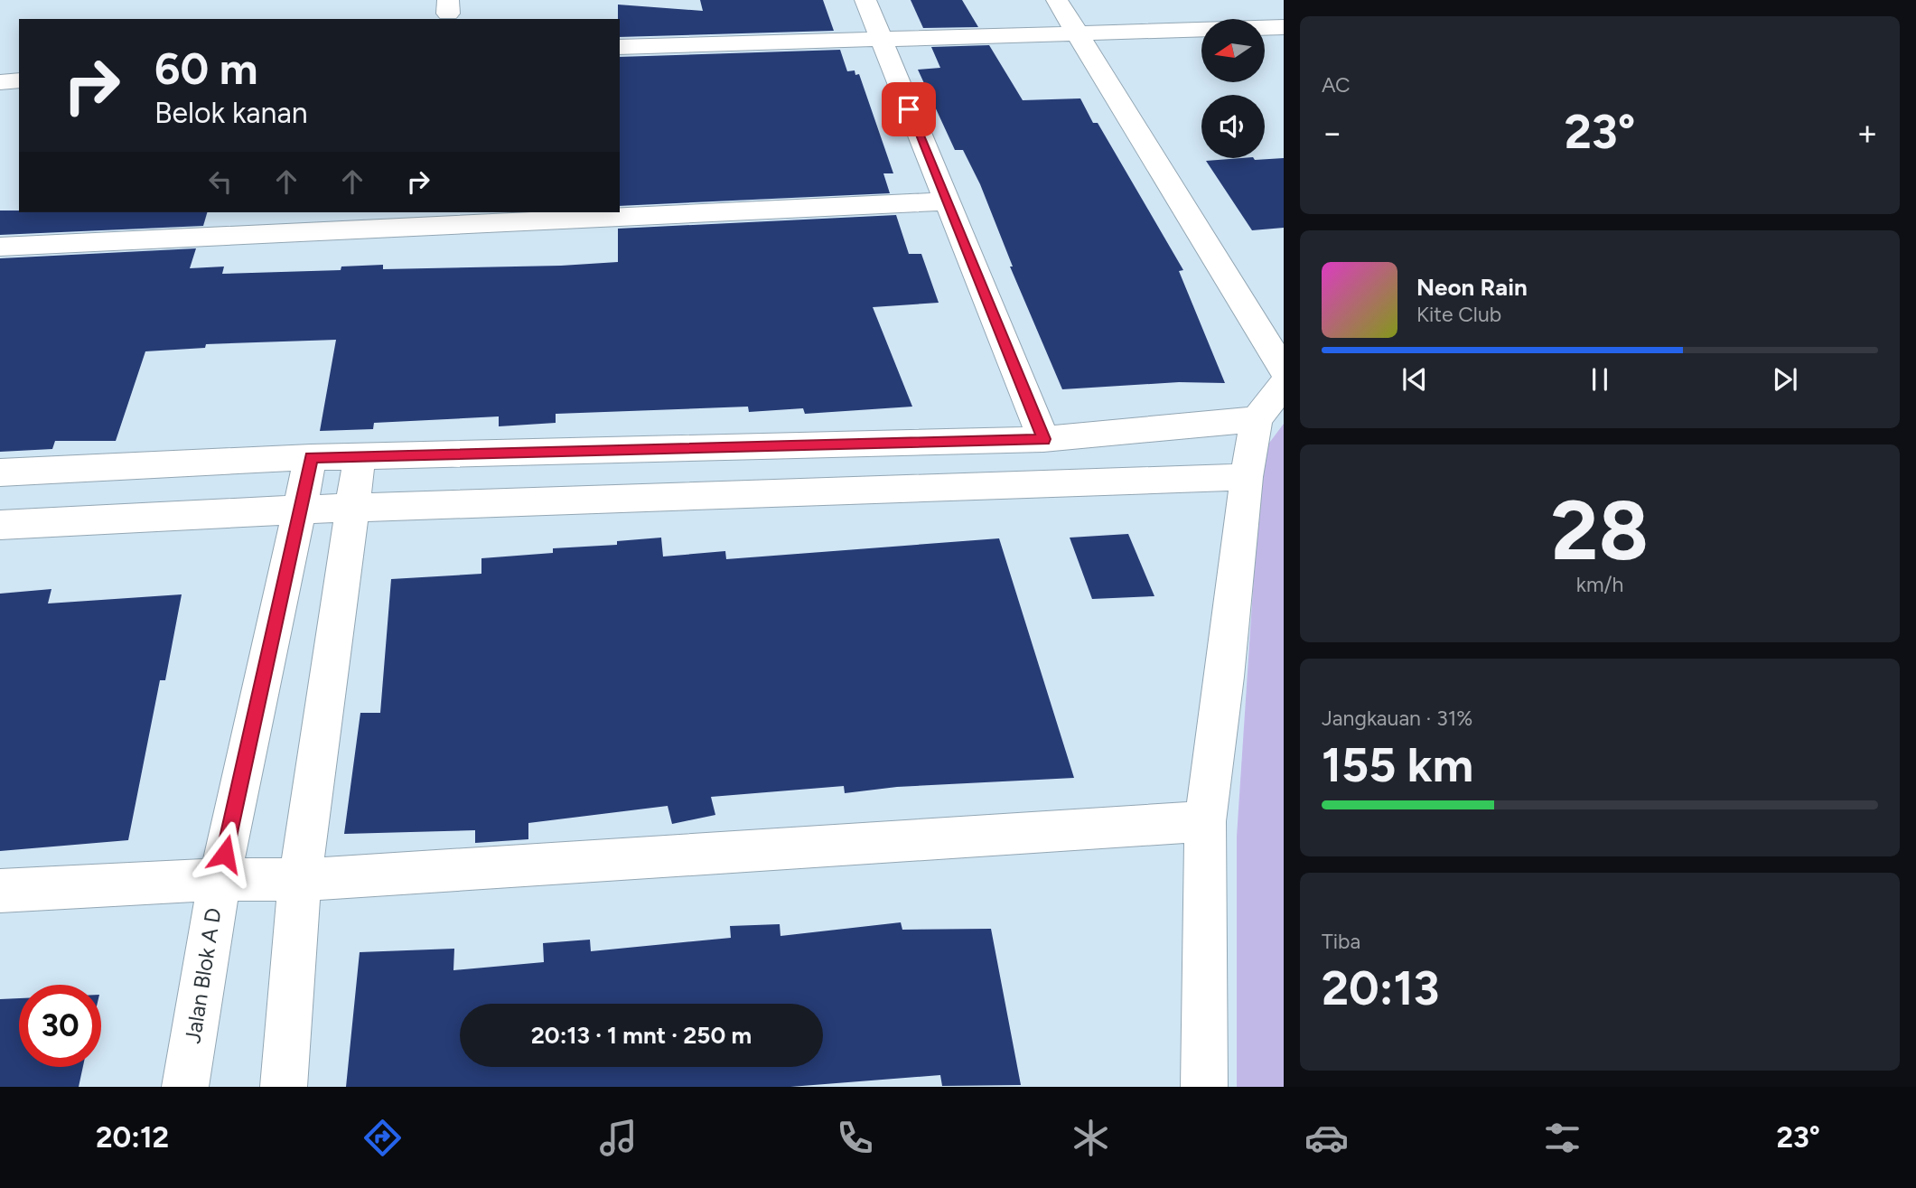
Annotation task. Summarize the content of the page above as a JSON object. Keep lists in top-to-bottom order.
{
  "streets": {
    "street": ["Jalan Blok A D"]
  },
  "north": "left",
  "page": {
    "tile": [
      "AC",
      ["28", "km/h"],
      ["Jangkauan · 31%", "155 km"],
      ["Tiba", "20:13"]
    ],
    "turn": ["60 m", "Belok kanan"],
    "heat": ["−", "23°", "+"],
    "song": ["Neon Rain", "Kite Club"],
    "limit": "30",
    "trip": "20:13 · 1 mnt · 250 m",
    "tabs": ["20:12", "23°"]
  }
}
